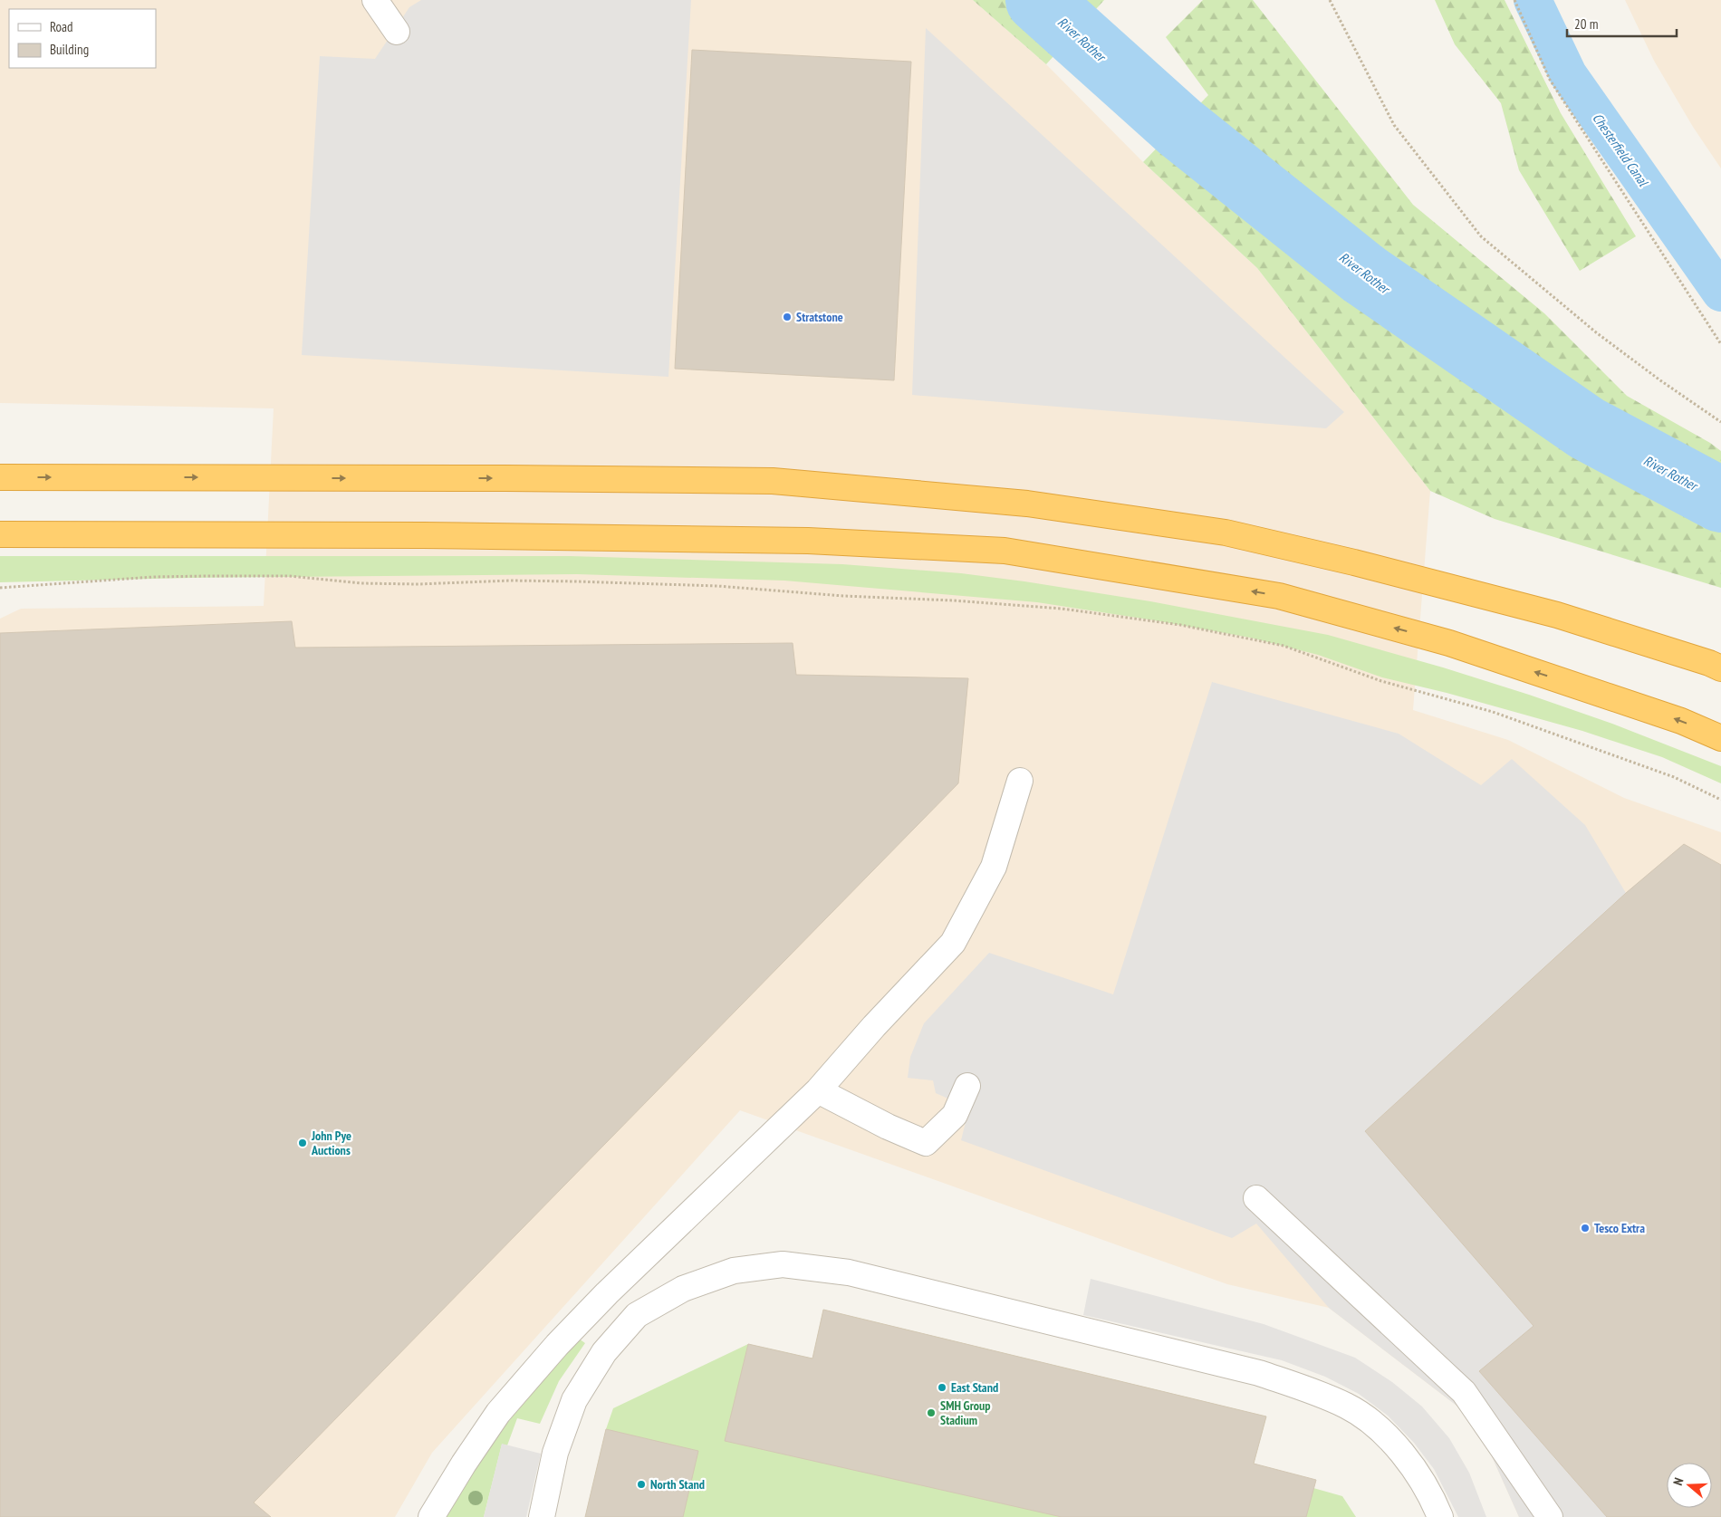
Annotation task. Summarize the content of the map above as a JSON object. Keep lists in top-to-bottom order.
{
  "water": ["River Rother", "Chesterfield Canal"],
  "places": [
    "Stratstone",
    "John Pye Auctions",
    "Tesco Extra",
    "East Stand",
    "SMH Group Stadium",
    "North Stand"
  ],
  "legend": ["Road", "Building"],
  "scale_bar": "20 m",
  "north": "left"
}
